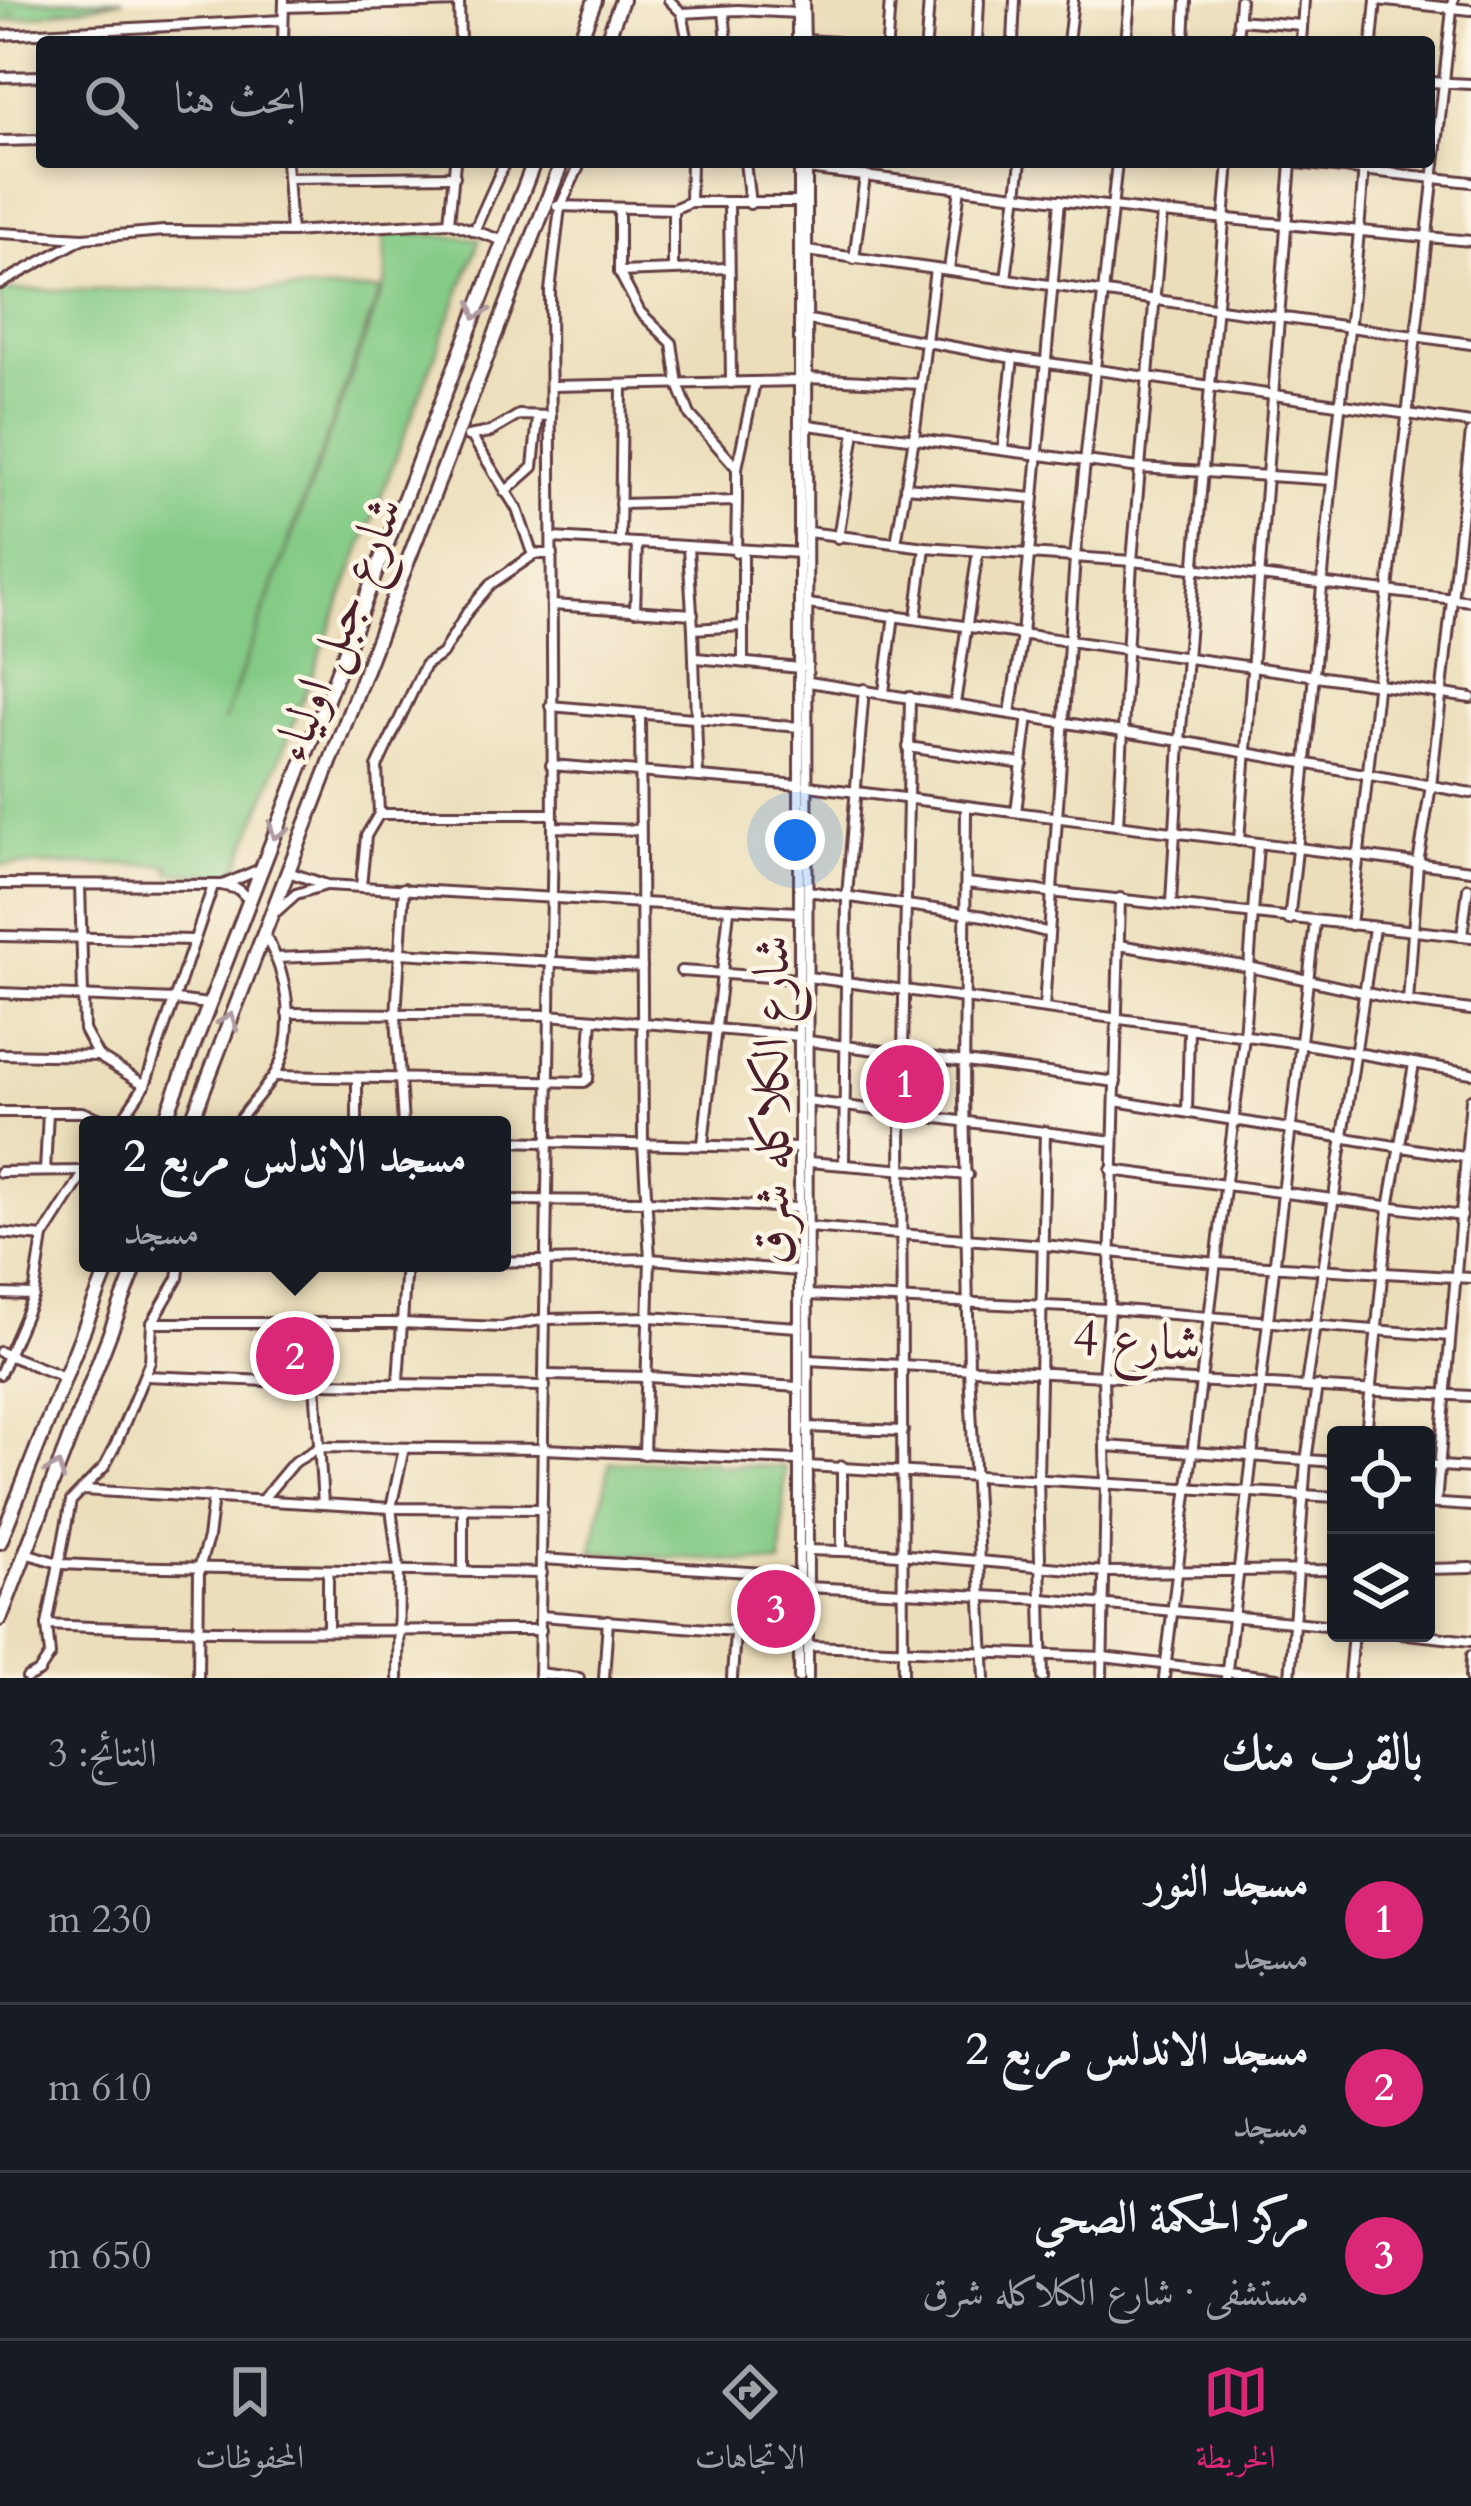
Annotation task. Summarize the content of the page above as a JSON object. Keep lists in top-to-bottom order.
{
  "streets": {
    "highway": ["شارع جبل اولياء"],
    "street": ["شارع الكلاكله شرق", "شارع 4"]
  },
  "crossings": [
    ["شارع الكلاكله شرق", "شارع 4"]
  ],
  "page": {
    "search": "ابحث هنا",
    "pins": ["1", "2", "3"],
    "popup": ["مسجد الاندلس مربع 2", "مسجد"],
    "heading": ["بالقرب منك", "النتائج: 3"],
    "list": [
      {
        "mark": "1",
        "name": "مسجد النور",
        "note": "مسجد",
        "value": "230 m"
      },
      {
        "mark": "2",
        "name": "مسجد الاندلس مربع 2",
        "note": "مسجد",
        "value": "610 m"
      },
      {
        "mark": "3",
        "name": "مركز الحكمة الصحي",
        "note": "مستشفى · شارع الكلاكله شرق",
        "value": "650 m"
      }
    ],
    "nav": ["الخريطة", "الاتجاهات", "المحفوظات"]
  }
}
